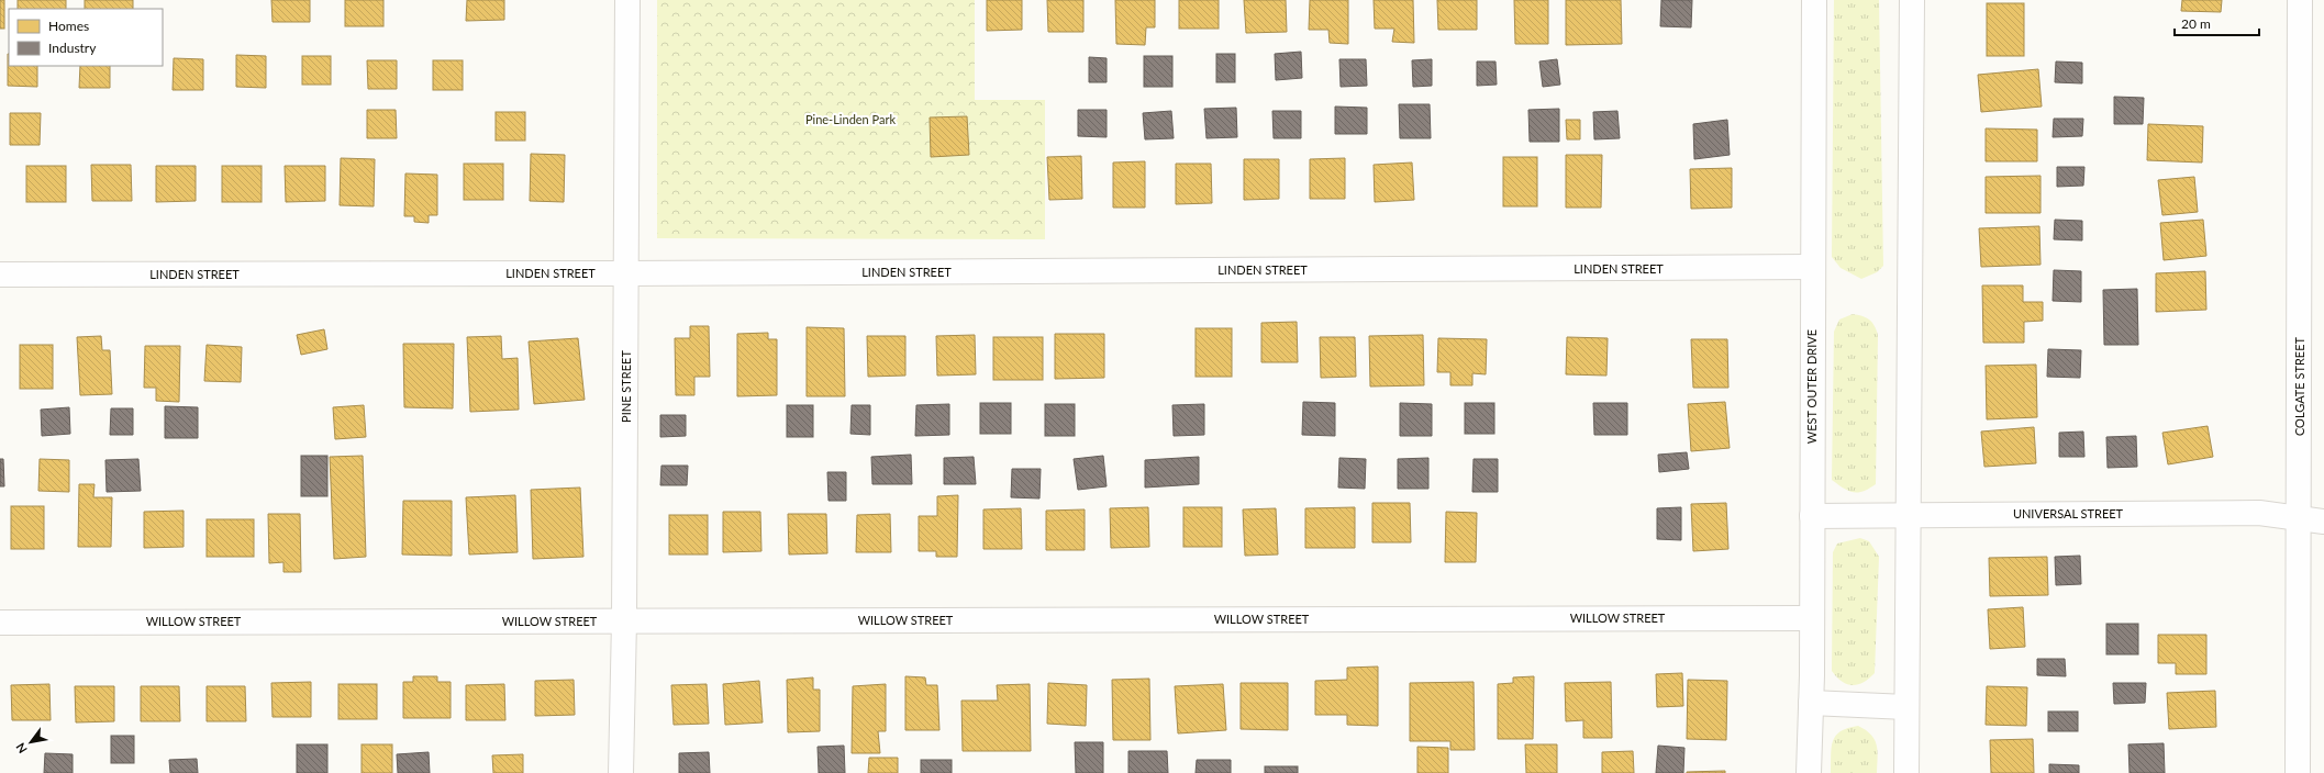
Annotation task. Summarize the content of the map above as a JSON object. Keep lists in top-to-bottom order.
{
  "streets": {
    "street": [
      "LINDEN STREET",
      "PINE STREET",
      "WEST OUTER DRIVE",
      "COLGATE STREET",
      "UNIVERSAL STREET",
      "WILLOW STREET"
    ]
  },
  "crossings": [
    ["LINDEN STREET", "PINE STREET"],
    ["LINDEN STREET", "WEST OUTER DRIVE"],
    ["PINE STREET", "WILLOW STREET"],
    ["WEST OUTER DRIVE", "UNIVERSAL STREET"],
    ["WEST OUTER DRIVE", "WILLOW STREET"],
    ["COLGATE STREET", "UNIVERSAL STREET"]
  ],
  "parks": ["Pine-Linden Park"],
  "legend": ["Homes", "Industry"],
  "scale_bar": "20 m",
  "north": "bottom left"
}
